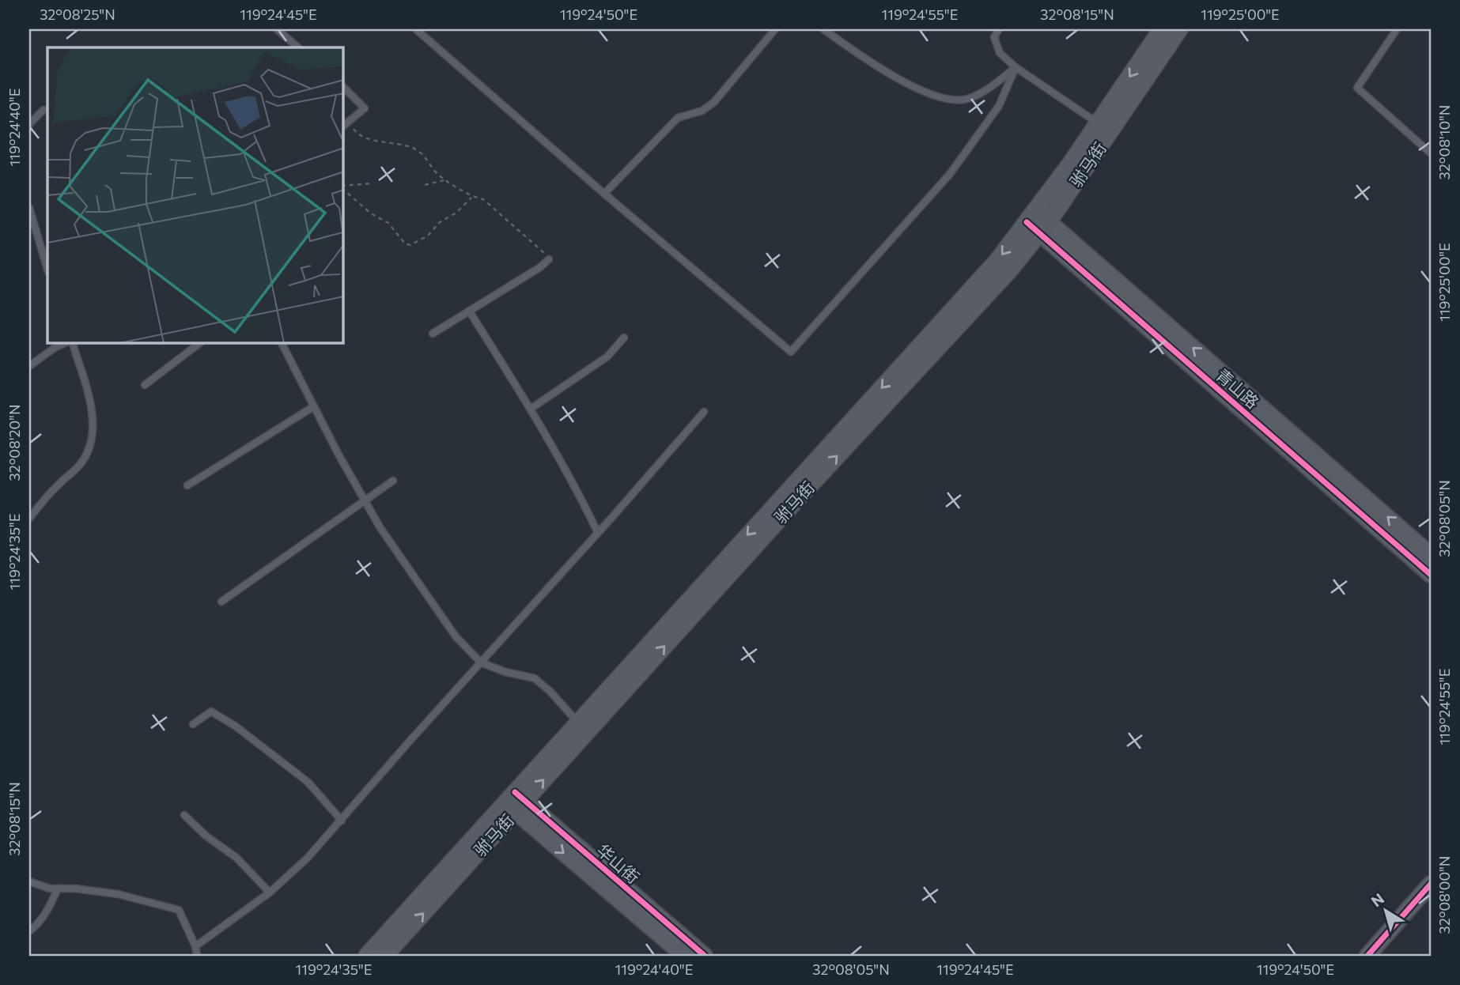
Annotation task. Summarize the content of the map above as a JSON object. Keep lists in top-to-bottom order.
{
  "streets": {
    "main road": ["驸马街"],
    "street": ["青山路", "华山街"]
  },
  "crossings": [
    ["驸马街", "青山路"],
    ["驸马街", "华山街"]
  ],
  "north": "top left",
  "coordinates": [
    "32°08'25\"N",
    "119°24'45\"E",
    "119°24'50\"E",
    "119°24'55\"E",
    "32°08'15\"N",
    "119°25'00\"E",
    "119°24'40\"E",
    "32°08'10\"N",
    "32°08'20\"N",
    "32°08'05\"N",
    "119°24'35\"E",
    "32°08'00\"N"
  ]
}
